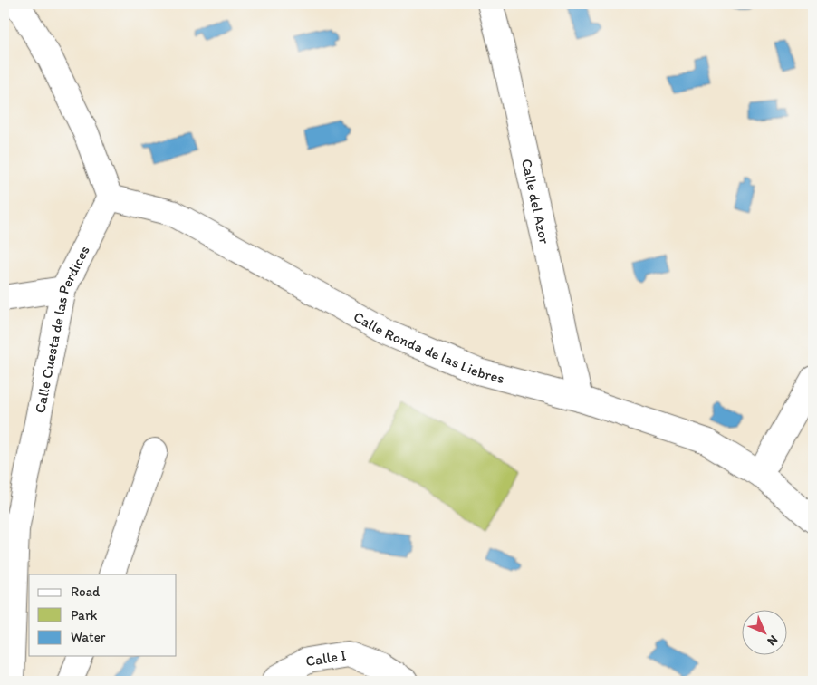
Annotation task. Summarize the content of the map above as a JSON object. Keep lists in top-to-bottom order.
{
  "streets": {
    "street": [
      "Calle del Azor",
      "Calle Cuesta de las Perdices",
      "Calle Ronda de las Liebres",
      "Calle I"
    ]
  },
  "crossings": [
    ["Calle del Azor", "Calle Ronda de las Liebres"],
    ["Calle Cuesta de las Perdices", "Calle Ronda de las Liebres"]
  ],
  "legend": ["Road", "Park", "Water"],
  "north": "bottom right"
}
